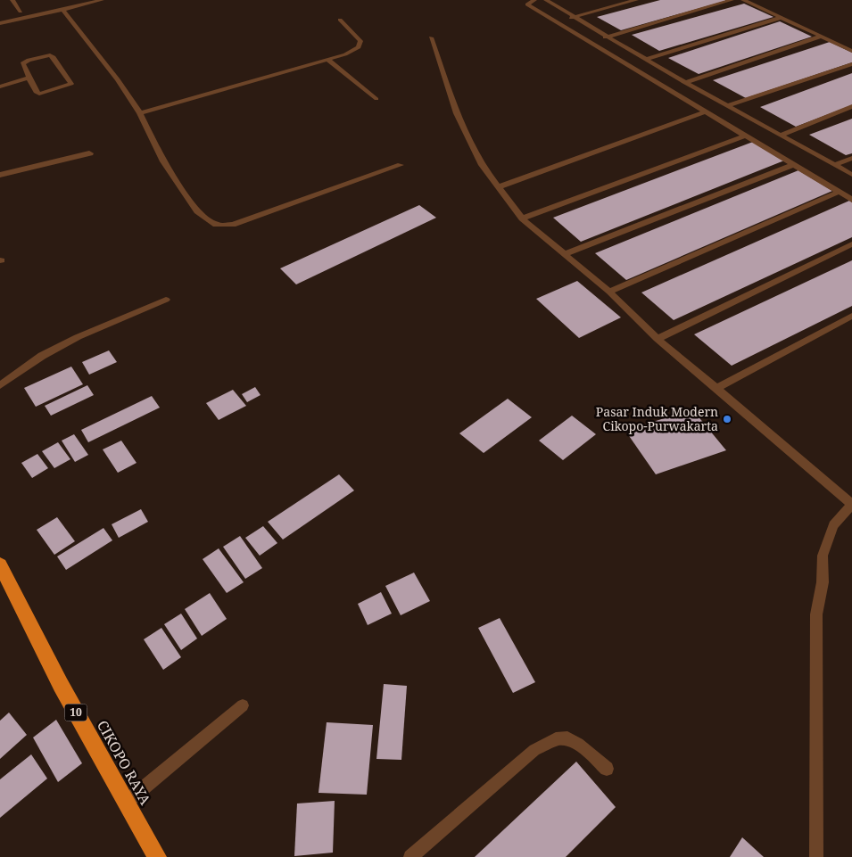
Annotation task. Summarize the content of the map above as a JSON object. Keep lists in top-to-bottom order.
{
  "streets": {
    "highway": ["10", "CIKOPO RAYA"]
  },
  "places": ["Pasar Induk Modern Cikopo-Purwakarta"]
}
